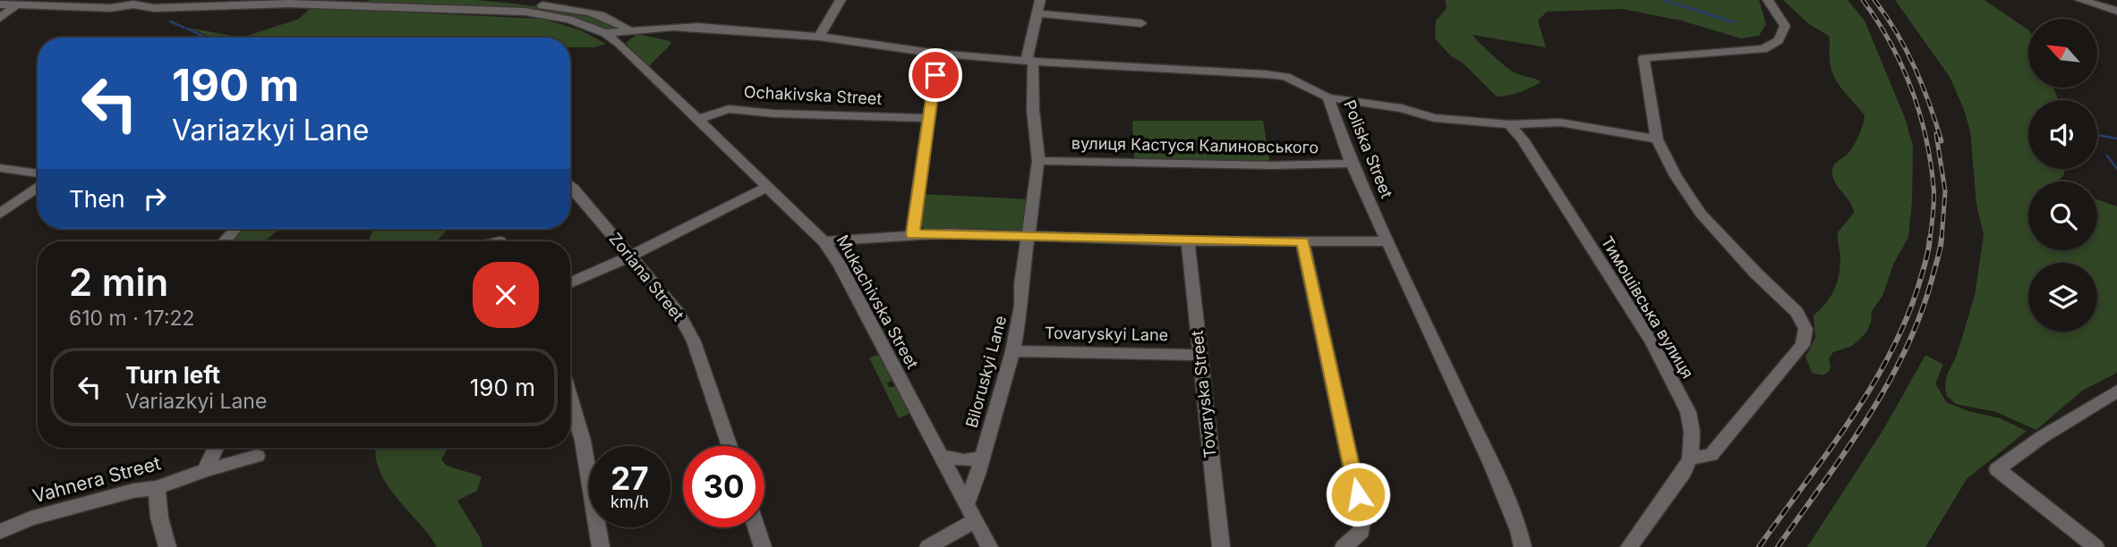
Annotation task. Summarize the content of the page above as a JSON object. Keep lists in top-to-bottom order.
{
  "streets": {
    "street": [
      "Ochakivska Street",
      "вулиця Кастуся Калиновського",
      "Poliska Street",
      "Zoriana Street",
      "Mukachivska Street",
      "Тимошівська вулиця",
      "Tovaryskyi Lane",
      "Biloruskyi Lane",
      "Tovaryska Street",
      "Vahnera Street"
    ]
  },
  "crossings": [
    ["Ochakivska Street", "Mukachivska Street"],
    ["вулиця Кастуся Калиновського", "Poliska Street"],
    ["вулиця Кастуся Калиновського", "Biloruskyi Lane"],
    ["Poliska Street", "Mukachivska Street"],
    ["Poliska Street", "Biloruskyi Lane"],
    ["Mukachivska Street", "Biloruskyi Lane"],
    ["Tovaryskyi Lane", "Biloruskyi Lane"],
    ["Tovaryskyi Lane", "Tovaryska Street"]
  ],
  "north": "top left",
  "page": {
    "turn": ["190 m", "Variazkyi Lane"],
    "then": "Then",
    "heading": ["2 min", "610 m · 17:22"],
    "list": [
      {
        "name": "Turn left",
        "note": "Variazkyi Lane",
        "value": "190 m"
      }
    ],
    "speed": "27 km/h",
    "limit": "30"
  }
}
